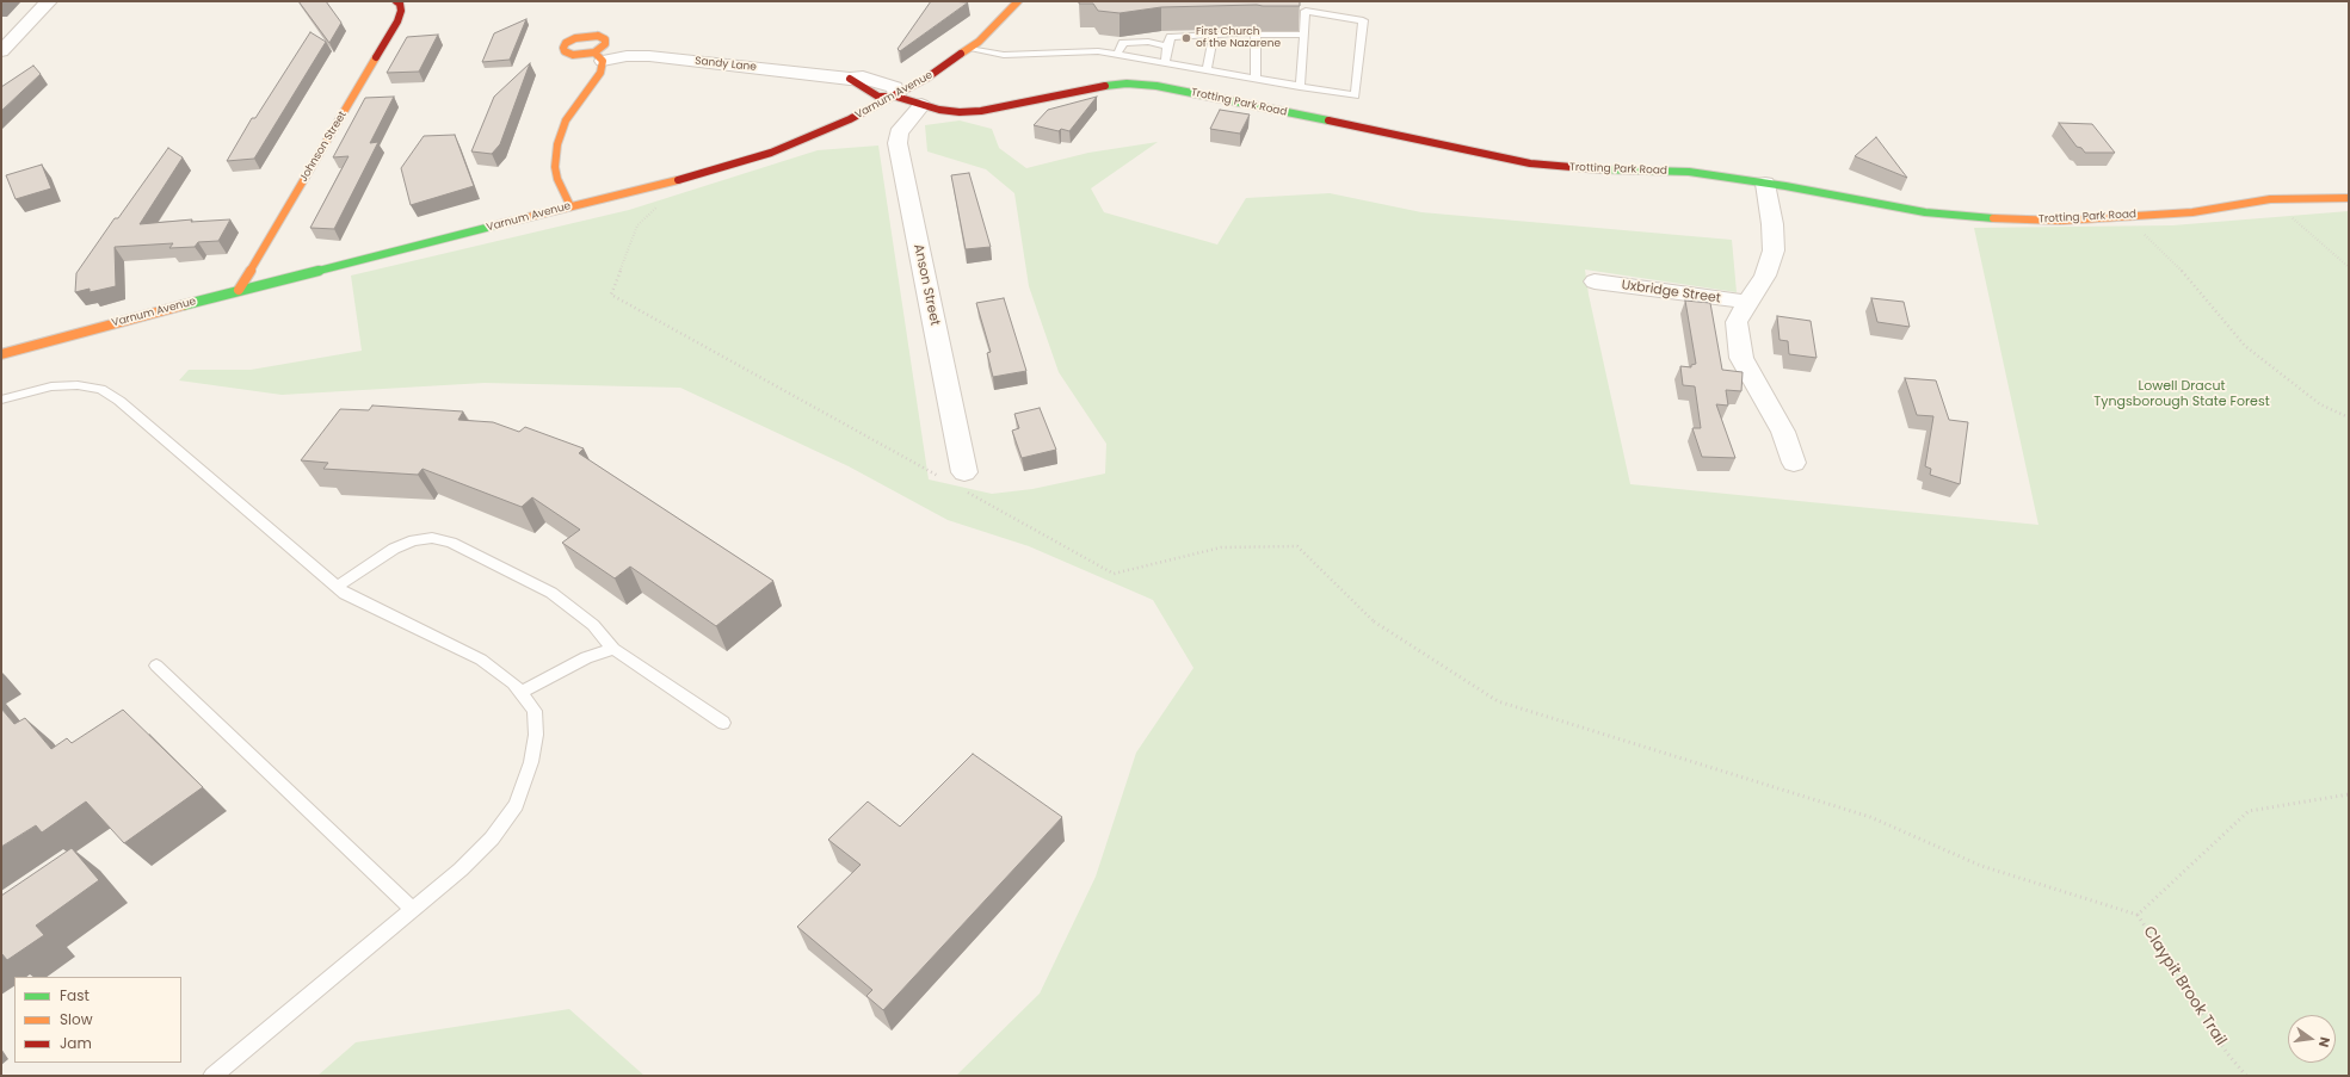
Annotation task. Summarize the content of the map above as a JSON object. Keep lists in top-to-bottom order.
{
  "streets": {
    "street": [
      "Sandy Lane",
      "Varnum Avenue",
      "Trotting Park Road",
      "Johnson Street",
      "Anson Street",
      "Uxbridge Street"
    ],
    "path": ["Claypit Brook Trail"]
  },
  "crossings": [
    ["Sandy Lane", "Varnum Avenue"],
    ["Sandy Lane", "Trotting Park Road"],
    ["Varnum Avenue", "Trotting Park Road"],
    ["Varnum Avenue", "Johnson Street"],
    ["Trotting Park Road", "Anson Street"]
  ],
  "parks": ["Lowell Dracut Tyngsborough State Forest"],
  "places": ["First Church of the Nazarene"],
  "legend": ["Fast", "Slow", "Jam"],
  "north": "right"
}
